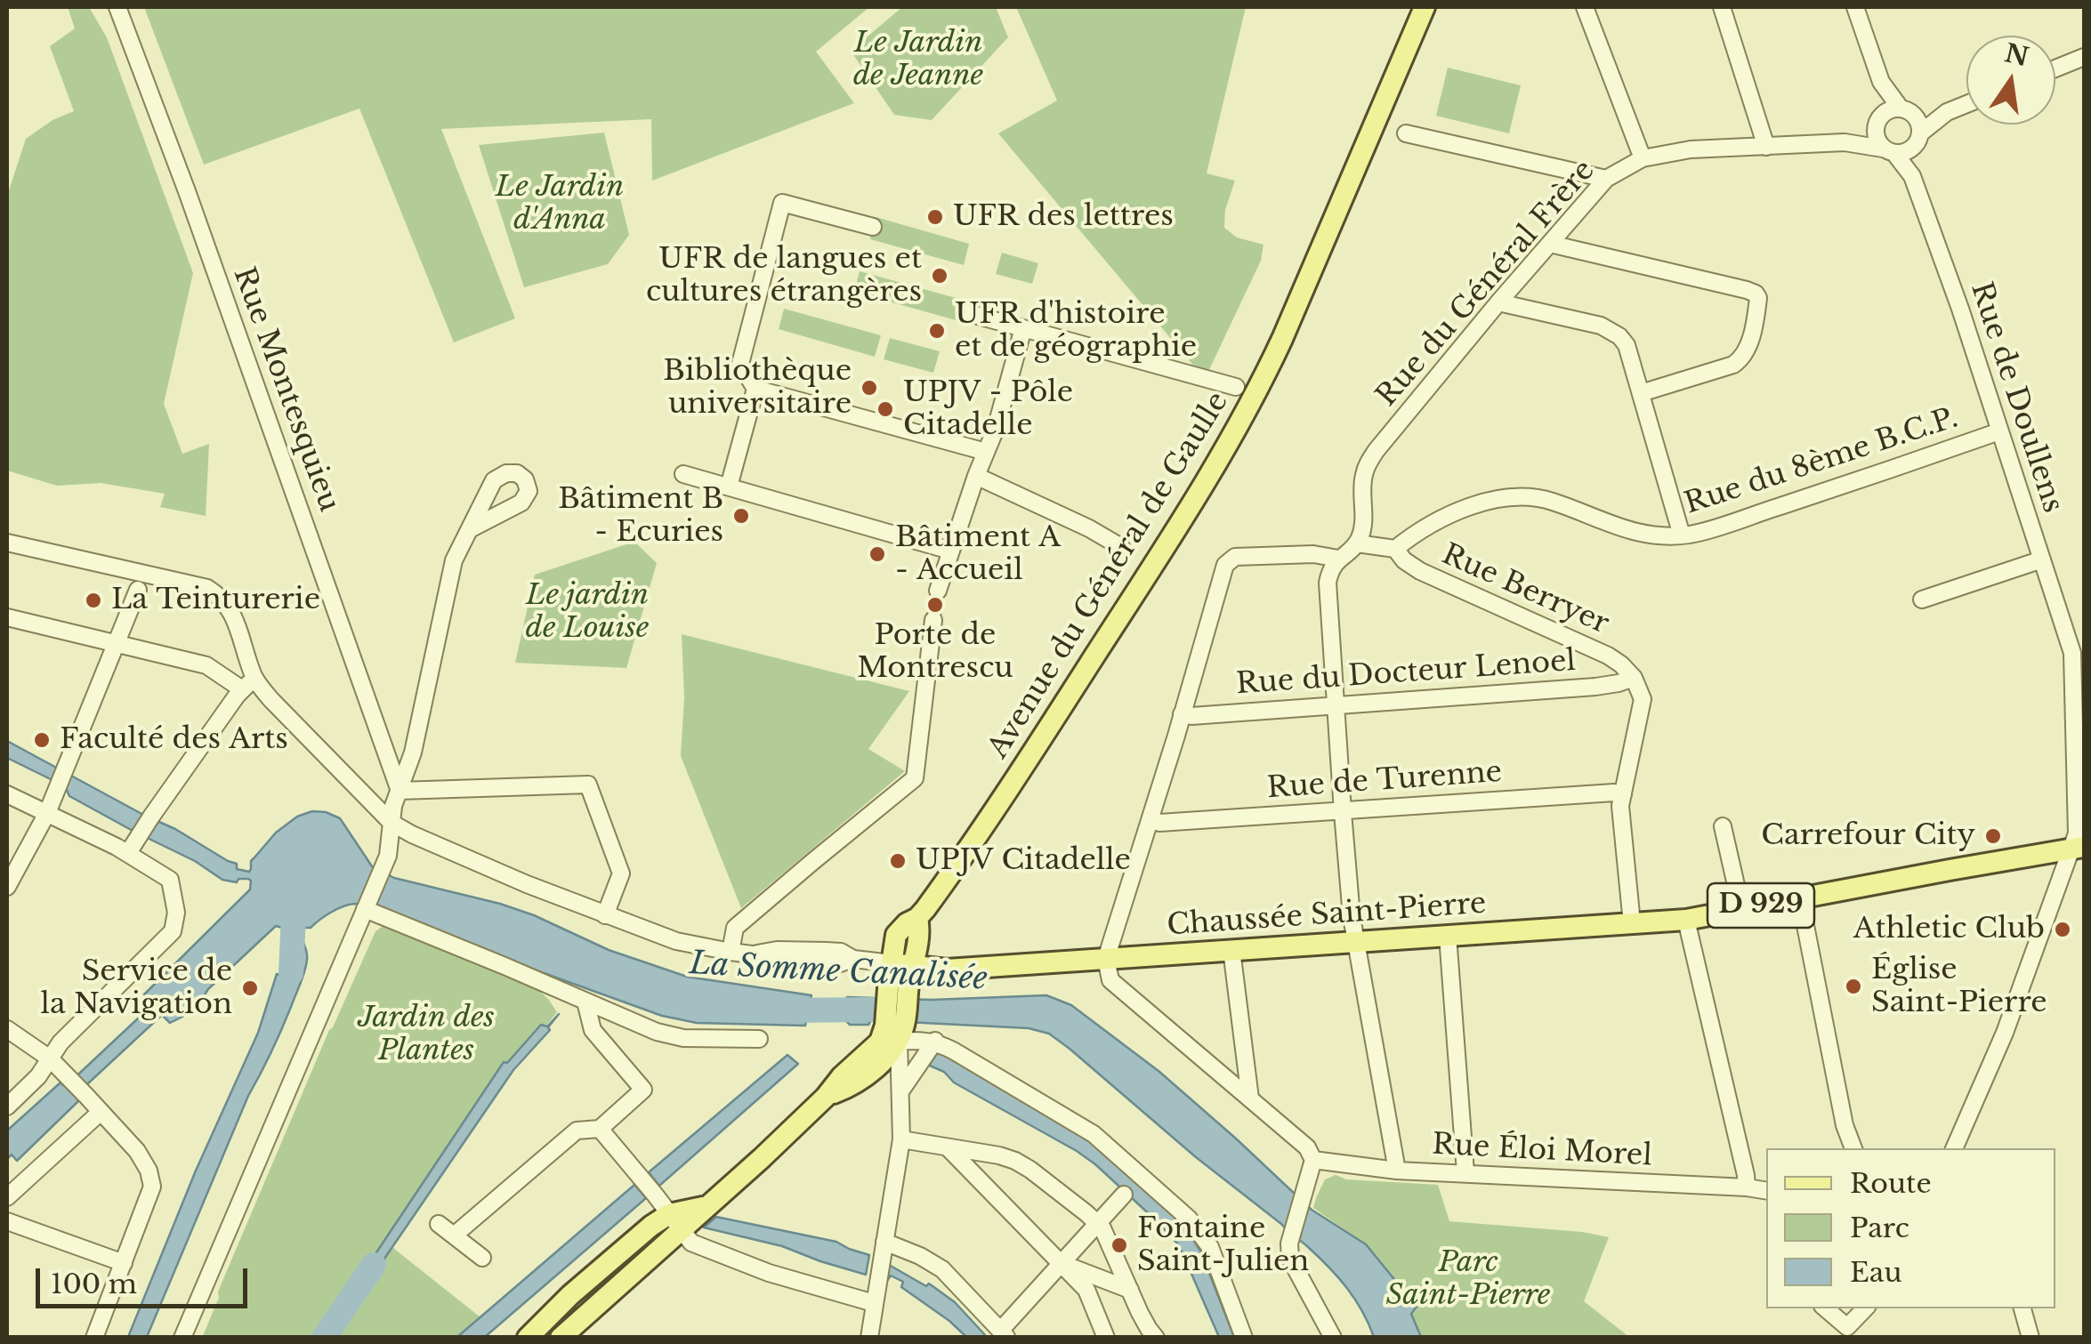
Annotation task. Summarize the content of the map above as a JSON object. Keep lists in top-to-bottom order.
{
  "streets": {
    "main road": ["Avenue du Général de Gaulle", "D 929", "Chaussée Saint-Pierre"],
    "street": [
      "Rue du Général Frère",
      "Rue Montesquieu",
      "Rue de Doullens",
      "Rue du 8ème B.C.P.",
      "Rue Berryer",
      "Rue du Docteur Lenoel",
      "Rue de Turenne",
      "Rue Éloi Morel"
    ]
  },
  "crossings": [
    ["Rue du Général Frère", "Rue de Doullens"],
    ["Rue de Doullens", "Rue du 8ème B.C.P."],
    ["Rue de Doullens", "Chaussée Saint-Pierre"],
    ["Rue du 8ème B.C.P.", "Rue Berryer"],
    ["Avenue du Général de Gaulle", "D 929"],
    ["Avenue du Général de Gaulle", "Chaussée Saint-Pierre"],
    ["Rue Berryer", "Rue du Docteur Lenoel"],
    ["D 929", "Chaussée Saint-Pierre"]
  ],
  "water": ["La Somme Canalisée"],
  "parks": [
    "Le Jardin de Jeanne",
    "Le Jardin d'Anna",
    "Le jardin de Louise",
    "Jardin des Plantes",
    "Parc Saint-Pierre"
  ],
  "places": [
    "UFR des lettres",
    "UFR de langues et cultures étrangères",
    "UFR d'histoire et de géographie",
    "Bibliothèque universitaire",
    "UPJV - Pôle Citadelle",
    "Bâtiment B - Ecuries",
    "Bâtiment A - Accueil",
    "La Teinturerie",
    "Porte de Montrescu",
    "Faculté des Arts",
    "Carrefour City",
    "UPJV Citadelle",
    "Athletic Club",
    "Église Saint-Pierre",
    "Service de la Navigation",
    "Fontaine Saint-Julien"
  ],
  "legend": ["Route", "Parc", "Eau"],
  "scale_bar": "100 m",
  "north": "top"
}
